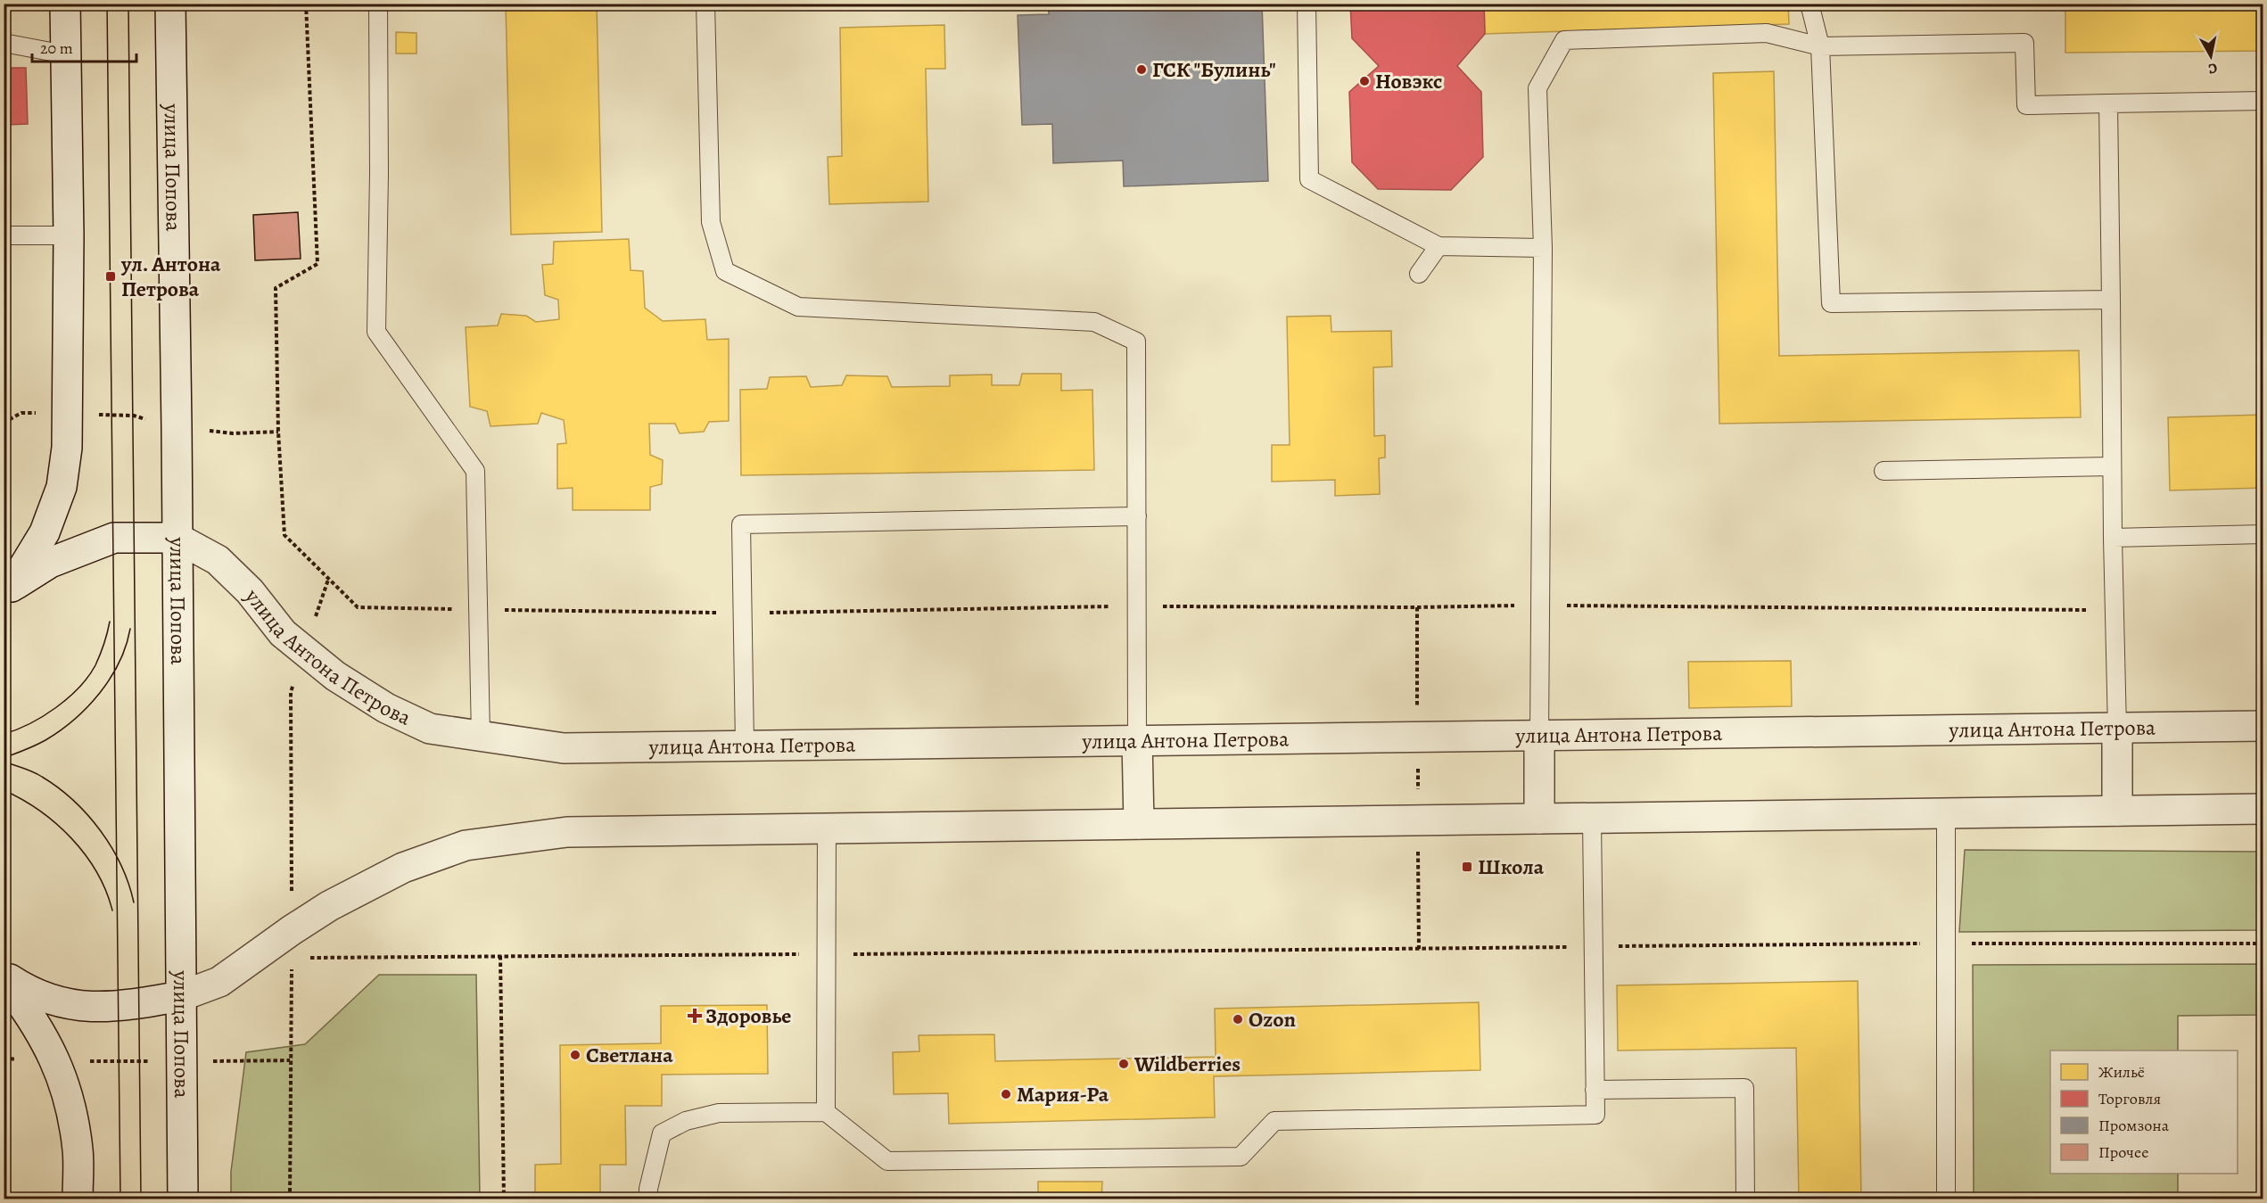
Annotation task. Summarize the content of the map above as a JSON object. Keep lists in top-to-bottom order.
{
  "streets": {
    "street": ["улица Попова", "улица Антона Петрова"]
  },
  "crossings": [
    ["улица Попова", "улица Антона Петрова"]
  ],
  "places": {
    "other": [
      "ГСК \"Булинь\"",
      "Новэкс",
      "Ozon",
      "Светлана",
      "Wildberries",
      "Мария-Ра"
    ],
    "transit": ["ул. Антона Петрова", "Школа"],
    "health": ["Здоровье"]
  },
  "legend": [
    "Жильё",
    "Торговля",
    "Промзона",
    "Прочее"
  ],
  "scale_bar": "20 m",
  "north": "bottom"
}
